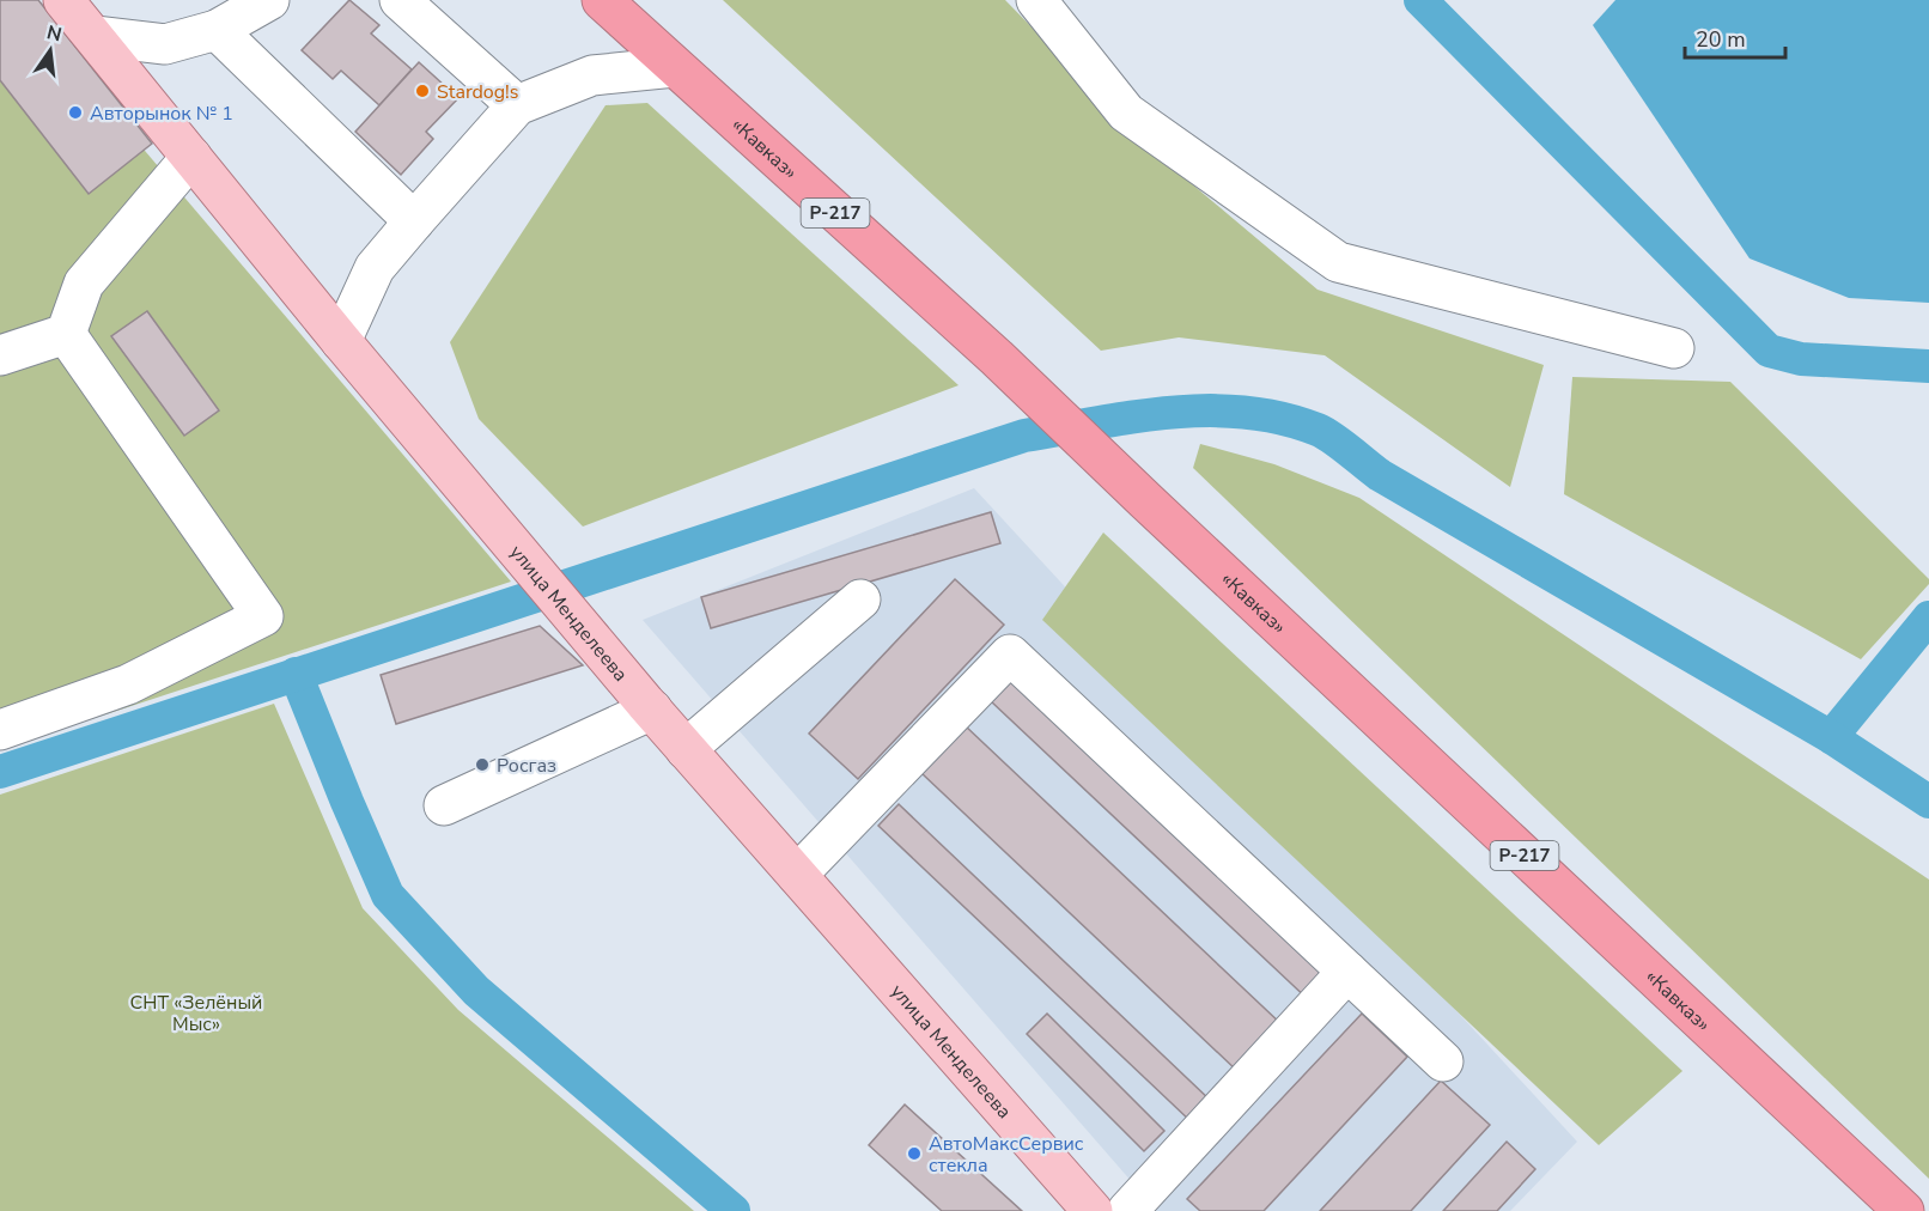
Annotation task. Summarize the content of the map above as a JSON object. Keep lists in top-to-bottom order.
{
  "streets": {
    "highway": ["«Кавказ»", "Р-217"],
    "main road": ["улица Менделеева"]
  },
  "parks": ["СНТ «Зелёный Мыс»"],
  "places": [
    "Stardog!s",
    "Авторынок № 1",
    "Росгаз",
    "АвтоМаксСервис стекла"
  ],
  "scale_bar": "20 m",
  "north": "top"
}
